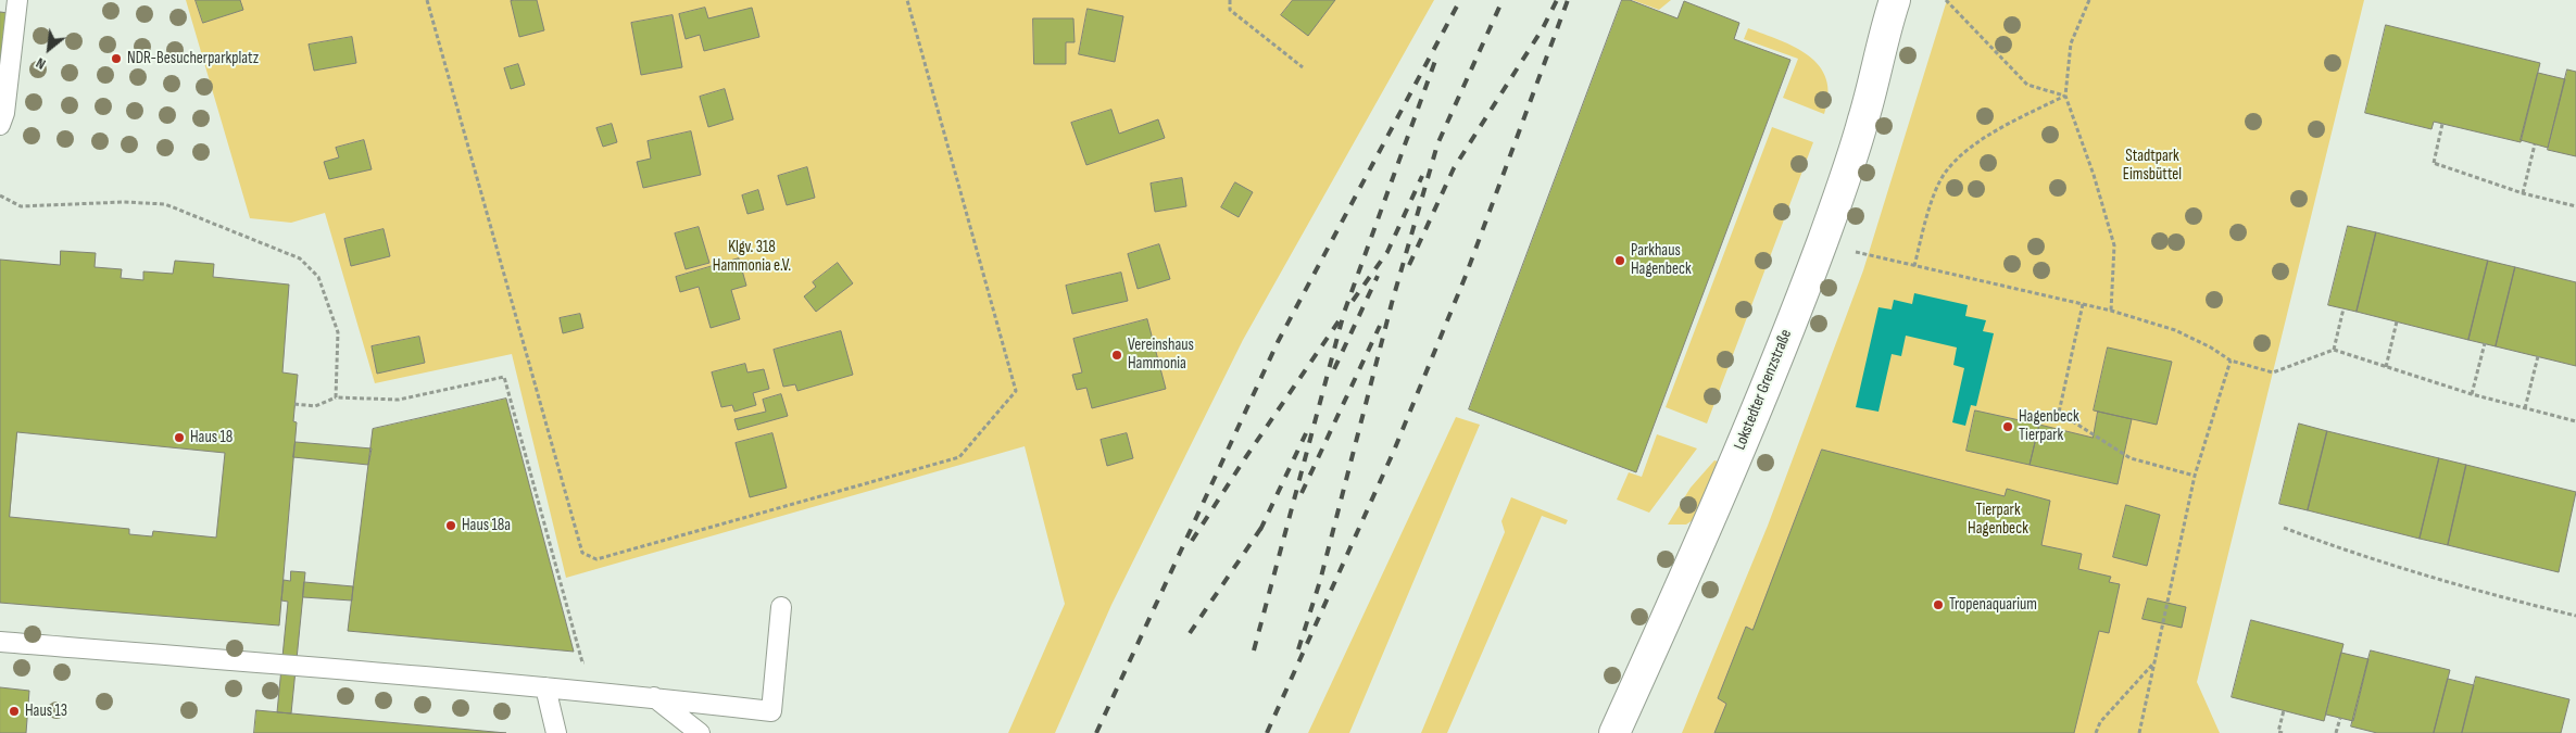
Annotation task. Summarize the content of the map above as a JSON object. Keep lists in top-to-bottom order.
{
  "streets": {
    "street": ["Lokstedter Grenzstraße"]
  },
  "parks": ["Stadtpark Eimsbüttel", "Klgv. 318 Hammonia e.V.", "Tierpark Hagenbeck"],
  "places": [
    "NDR-Besucherparkplatz",
    "Parkhaus Hagenbeck",
    "Vereinshaus Hammonia",
    "Hagenbeck Tierpark",
    "Haus 18",
    "Haus 18a",
    "Tropenaquarium",
    "Haus 13"
  ],
  "north": "bottom left"
}
